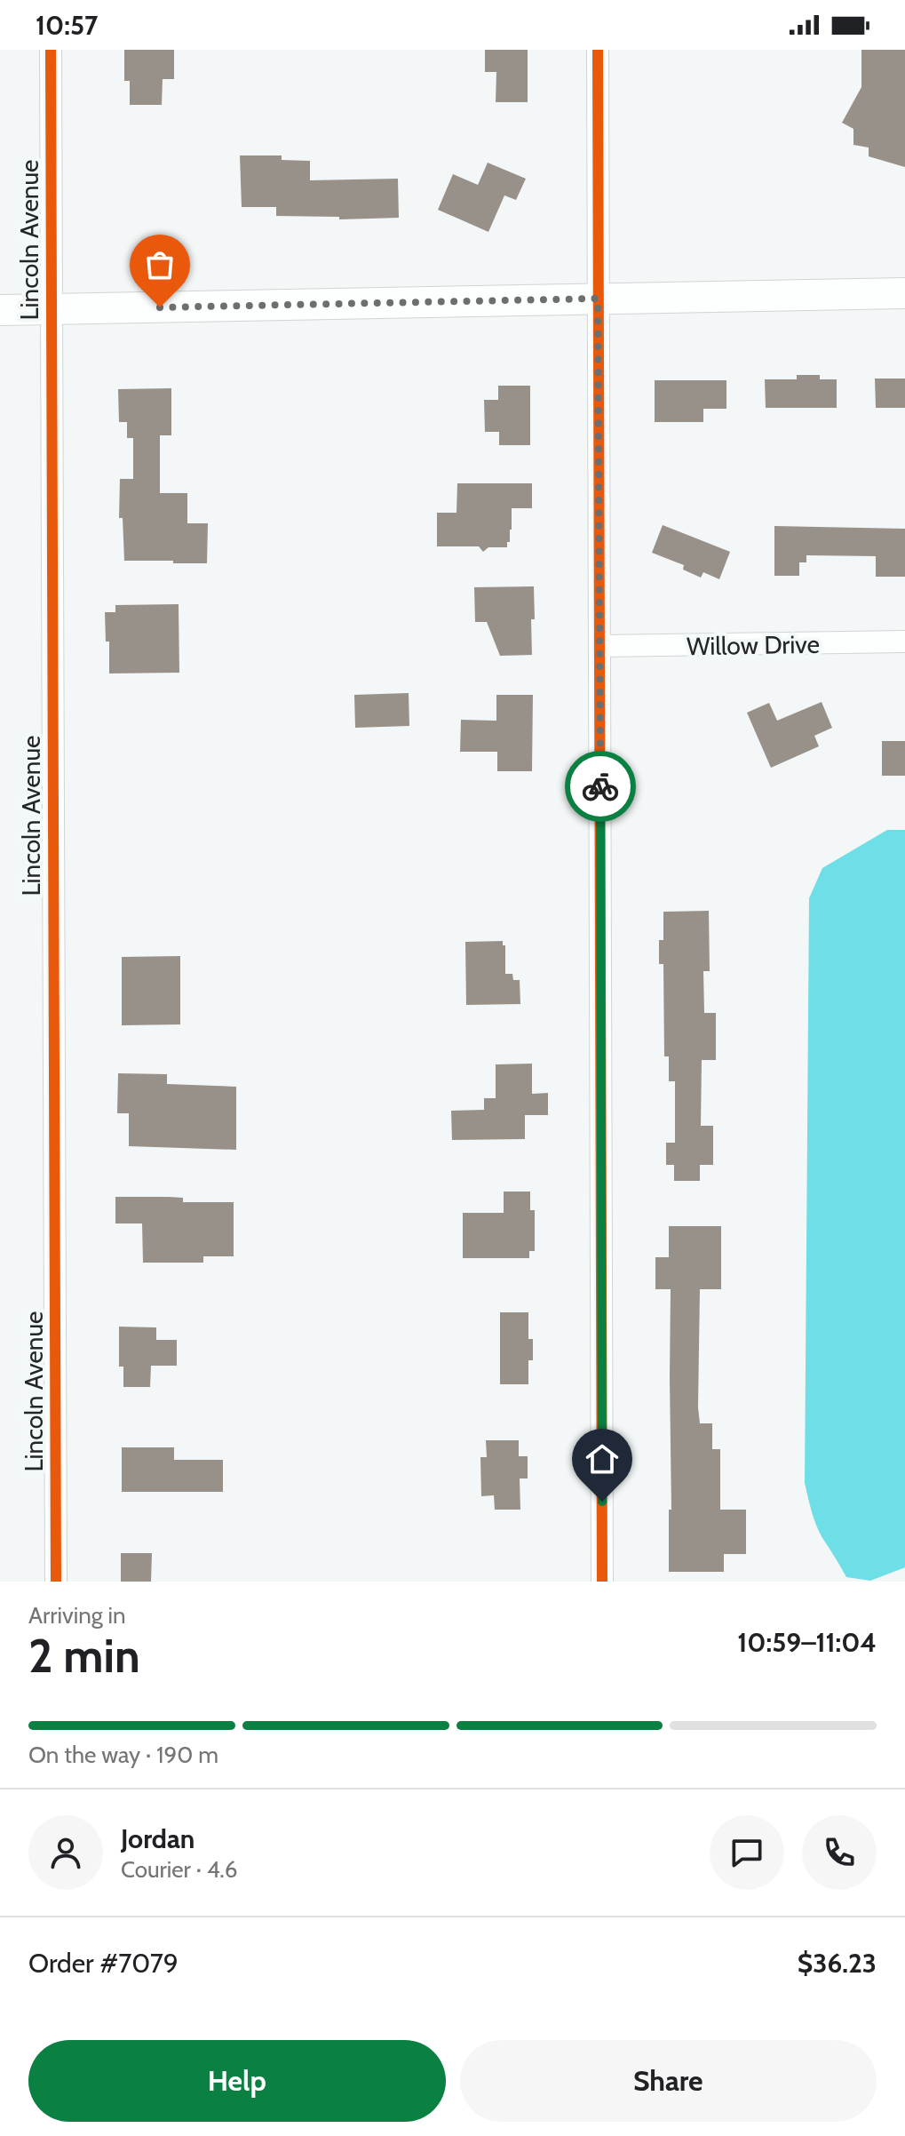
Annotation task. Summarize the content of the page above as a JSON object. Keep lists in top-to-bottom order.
{
  "streets": {
    "street": ["Lincoln Avenue", "Willow Drive"]
  },
  "page": {
    "status": "10:57",
    "heading": ["2 min", "Arriving in", "10:59–11:04"],
    "panel": [
      "Jordan",
      "Courier · 4.6",
      "Order #7079",
      "$36.23"
    ],
    "bar": "On the way · 190 m",
    "buttons": ["Help", "Share"]
  }
}
